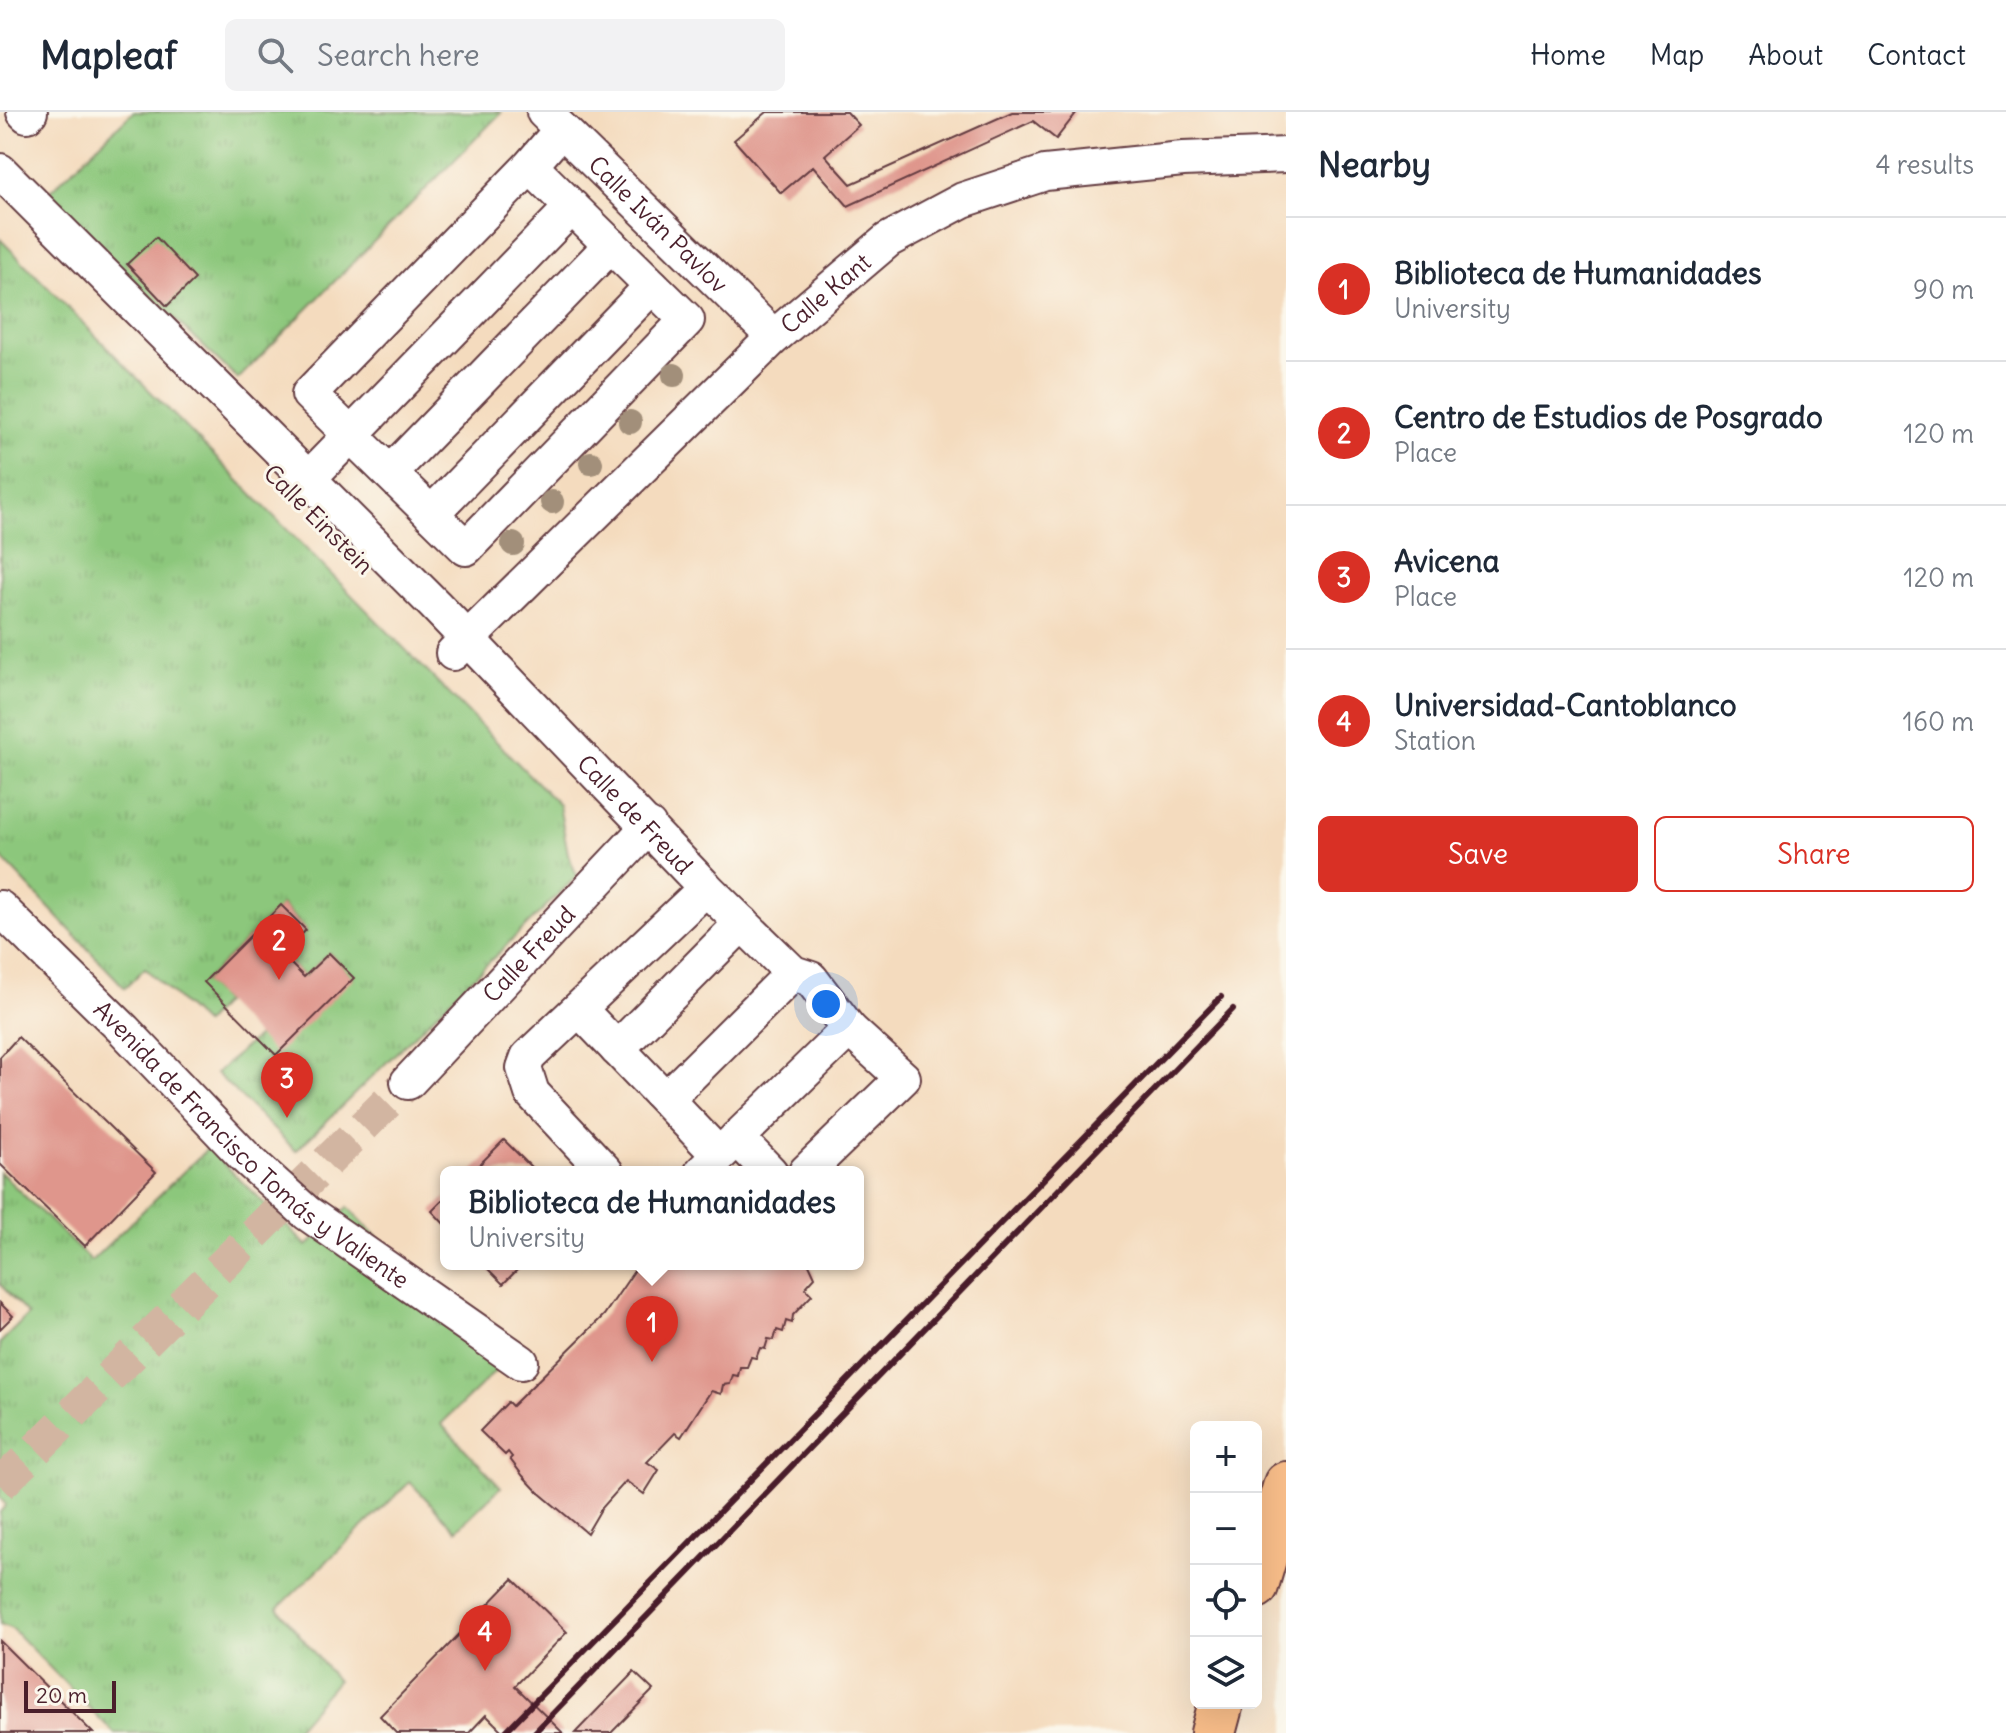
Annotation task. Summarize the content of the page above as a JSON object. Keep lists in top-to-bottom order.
{
  "streets": {
    "street": [
      "Calle Iván Pavlov",
      "Calle Kant",
      "Calle Einstein",
      "Calle de Freud",
      "Calle Freud",
      "Avenida de Francisco Tomás y Valiente"
    ]
  },
  "crossings": [
    ["Calle Iván Pavlov", "Calle Kant"],
    ["Calle Kant", "Calle Einstein"],
    ["Calle Einstein", "Calle de Freud"],
    ["Calle Einstein", "Calle Freud"],
    ["Calle de Freud", "Calle Freud"]
  ],
  "scale_bar": "20 m",
  "page": {
    "header": "Mapleaf",
    "search": "Search here",
    "nav": [
      "Home",
      "Map",
      "About",
      "Contact"
    ],
    "heading": ["Nearby", "4 results"],
    "list": [
      {
        "mark": "1",
        "name": "Biblioteca de Humanidades",
        "note": "University",
        "value": "90 m"
      },
      {
        "mark": "2",
        "name": "Centro de Estudios de Posgrado",
        "note": "Place",
        "value": "120 m"
      },
      {
        "mark": "3",
        "name": "Avicena",
        "note": "Place",
        "value": "120 m"
      },
      {
        "mark": "4",
        "name": "Universidad-Cantoblanco",
        "note": "Station",
        "value": "160 m"
      }
    ],
    "buttons": ["Save", "Share"],
    "pins": [
      "2",
      "3",
      "1",
      "4"
    ],
    "popup": ["Biblioteca de Humanidades", "University"],
    "map_buttons": ["+", "−"],
    "scale": "20 m"
  }
}
